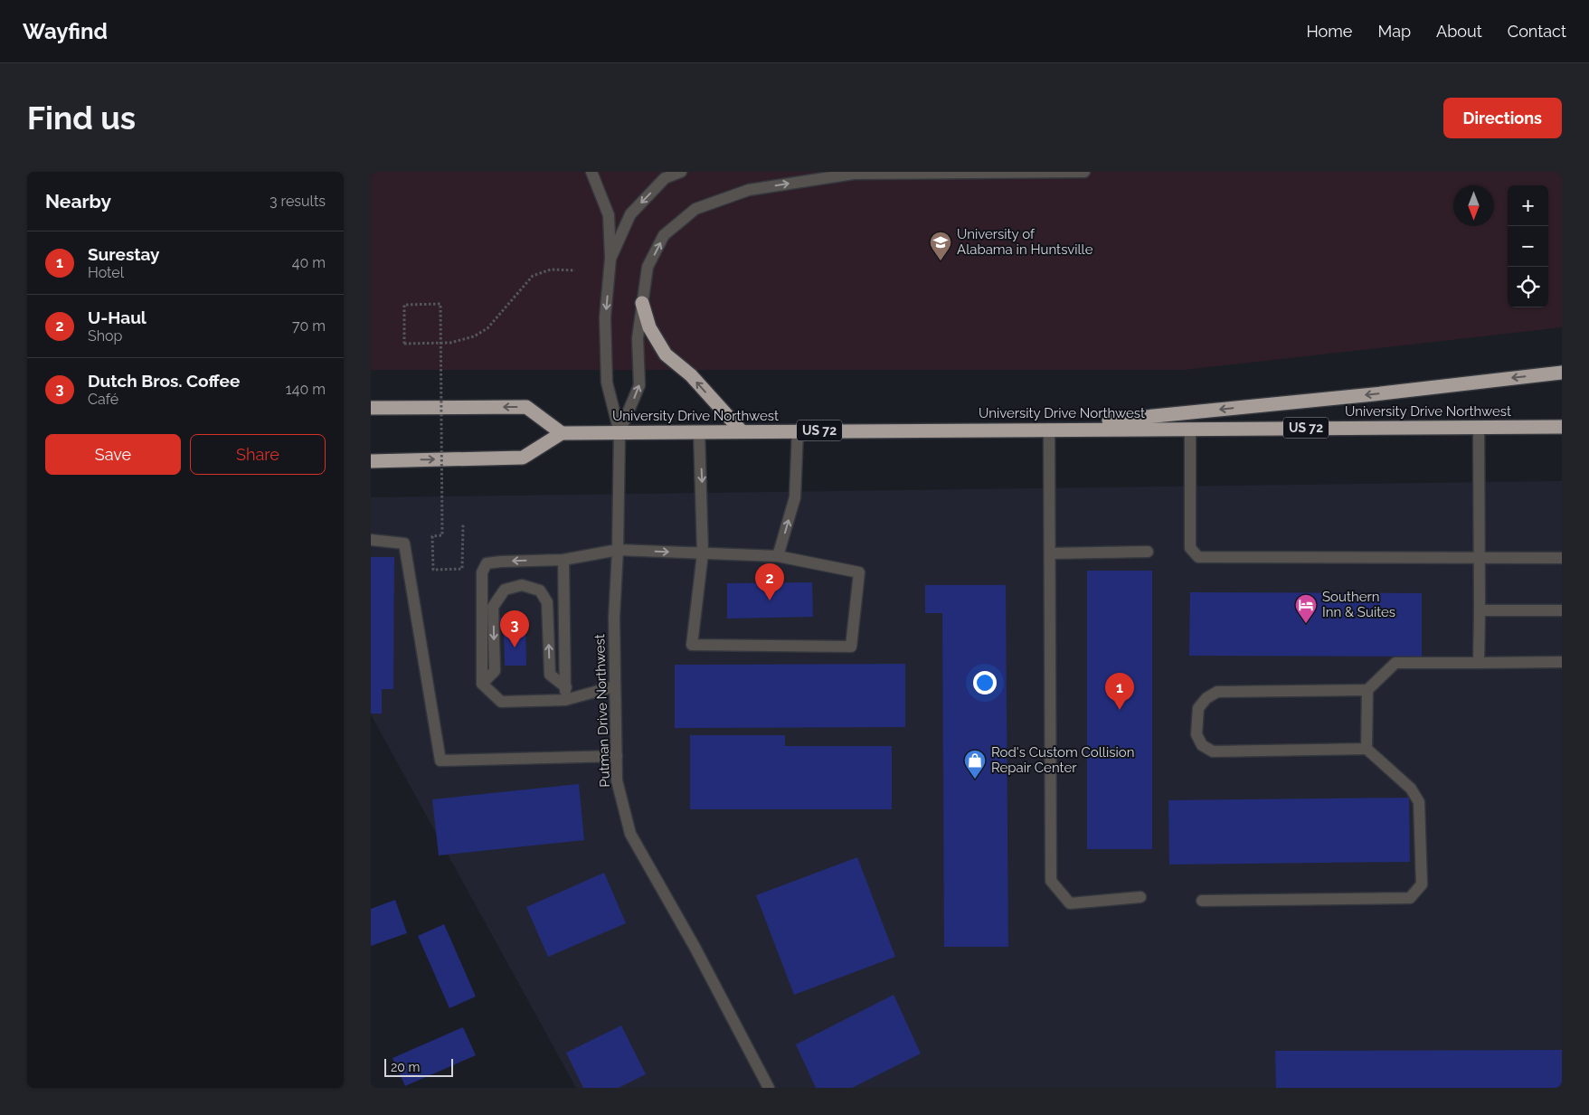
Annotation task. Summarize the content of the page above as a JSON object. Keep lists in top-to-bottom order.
{
  "streets": {
    "highway": ["University Drive Northwest", "US 72"],
    "street": ["Putman Drive Northwest"]
  },
  "crossings": [
    ["University Drive Northwest", "Putman Drive Northwest"]
  ],
  "places": {
    "school or university": ["University of Alabama in Huntsville"],
    "hotel": ["Southern Inn & Suites"],
    "shop": ["Rod's Custom Collision Repair Center"]
  },
  "scale_bar": "20 m",
  "north": "bottom",
  "page": {
    "header": "Wayfind",
    "nav": [
      "Home",
      "Map",
      "About",
      "Contact"
    ],
    "buttons": [
      "Directions",
      ["Save", "Share"]
    ],
    "title": "Find us",
    "heading": ["Nearby", "3 results"],
    "map_buttons": ["+", "−"],
    "list": [
      {
        "mark": "1",
        "name": "Surestay",
        "note": "Hotel",
        "value": "40 m"
      },
      {
        "mark": "2",
        "name": "U-Haul",
        "note": "Shop",
        "value": "70 m"
      },
      {
        "mark": "3",
        "name": "Dutch Bros. Coffee",
        "note": "Café",
        "value": "140 m"
      }
    ],
    "pins": ["2", "3", "1"],
    "scale": "20 m"
  }
}
